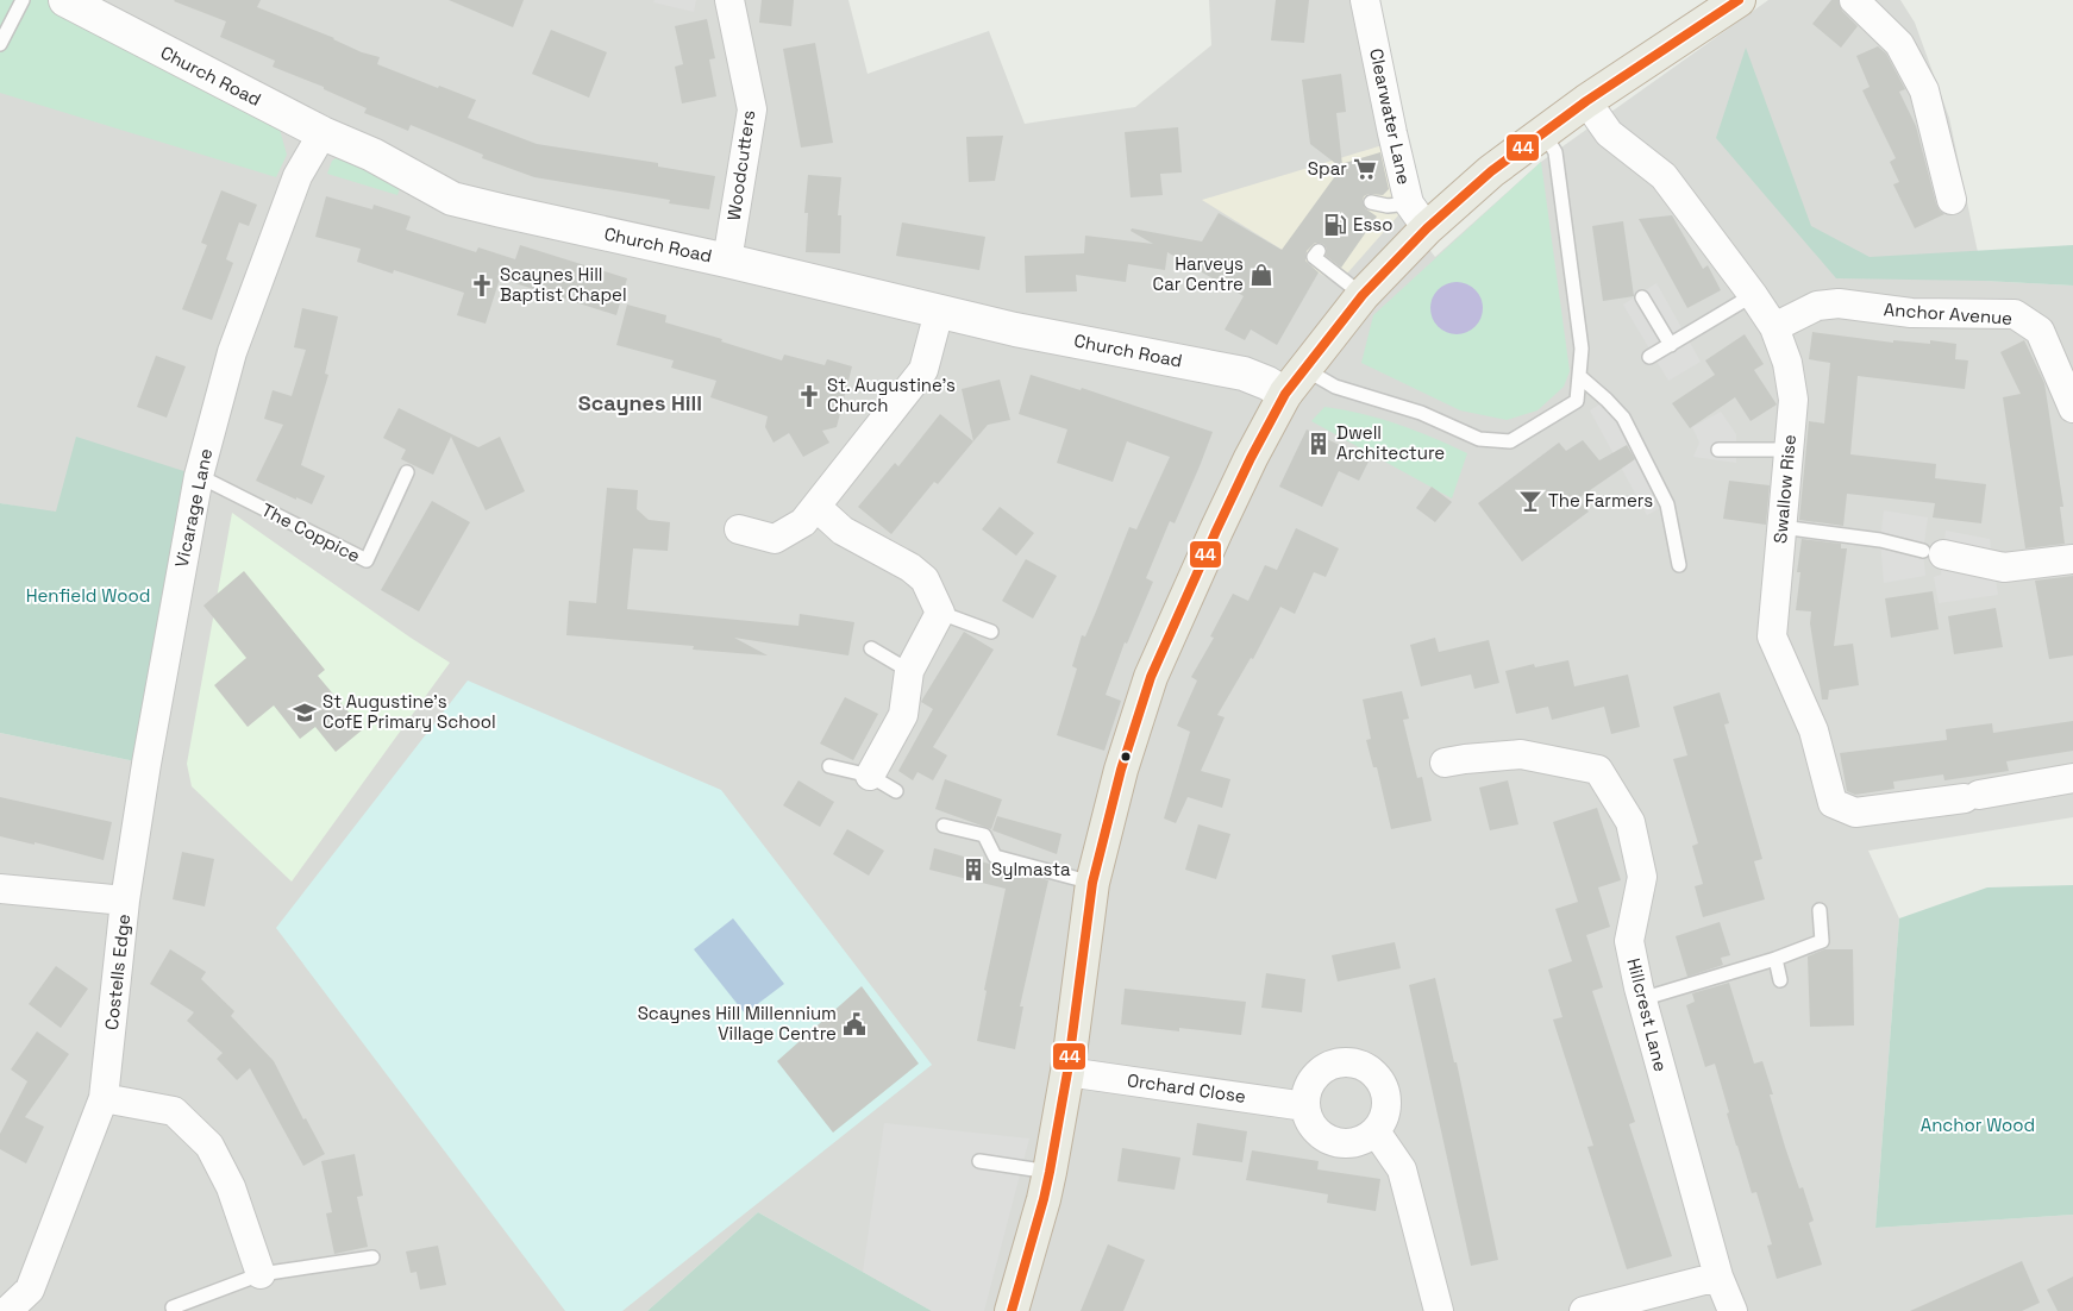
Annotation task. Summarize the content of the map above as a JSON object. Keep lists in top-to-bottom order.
{
  "streets": {
    "street": [
      "Church Road",
      "Clearwater Lane",
      "Woodcutters",
      "Anchor Avenue",
      "Swallow Rise",
      "Vicarage Lane",
      "Costells Edge",
      "Hillcrest Lane",
      "Orchard Close"
    ],
    "lane": ["The Coppice"]
  },
  "crossings": [
    ["Church Road", "Woodcutters"],
    ["Church Road", "Vicarage Lane"],
    ["Anchor Avenue", "Swallow Rise"],
    ["Vicarage Lane", "The Coppice"],
    ["Vicarage Lane", "Costells Edge"]
  ],
  "districts": ["Scaynes Hill"],
  "parks": ["Henfield Wood", "Anchor Wood"],
  "places": {
    "supermarket": ["Spar"],
    "fuel station": ["Esso"],
    "shop": ["Harveys Car Centre"],
    "church": ["Scaynes Hill Baptist Chapel", "St. Augustine's Church"],
    "building": ["Dwell Architecture", "Sylmasta"],
    "bar": ["The Farmers"],
    "school or university": ["St Augustine's CofE Primary School"],
    "public building": ["Scaynes Hill Millennium Village Centre"]
  },
  "lines": ["transit line 44"]
}
